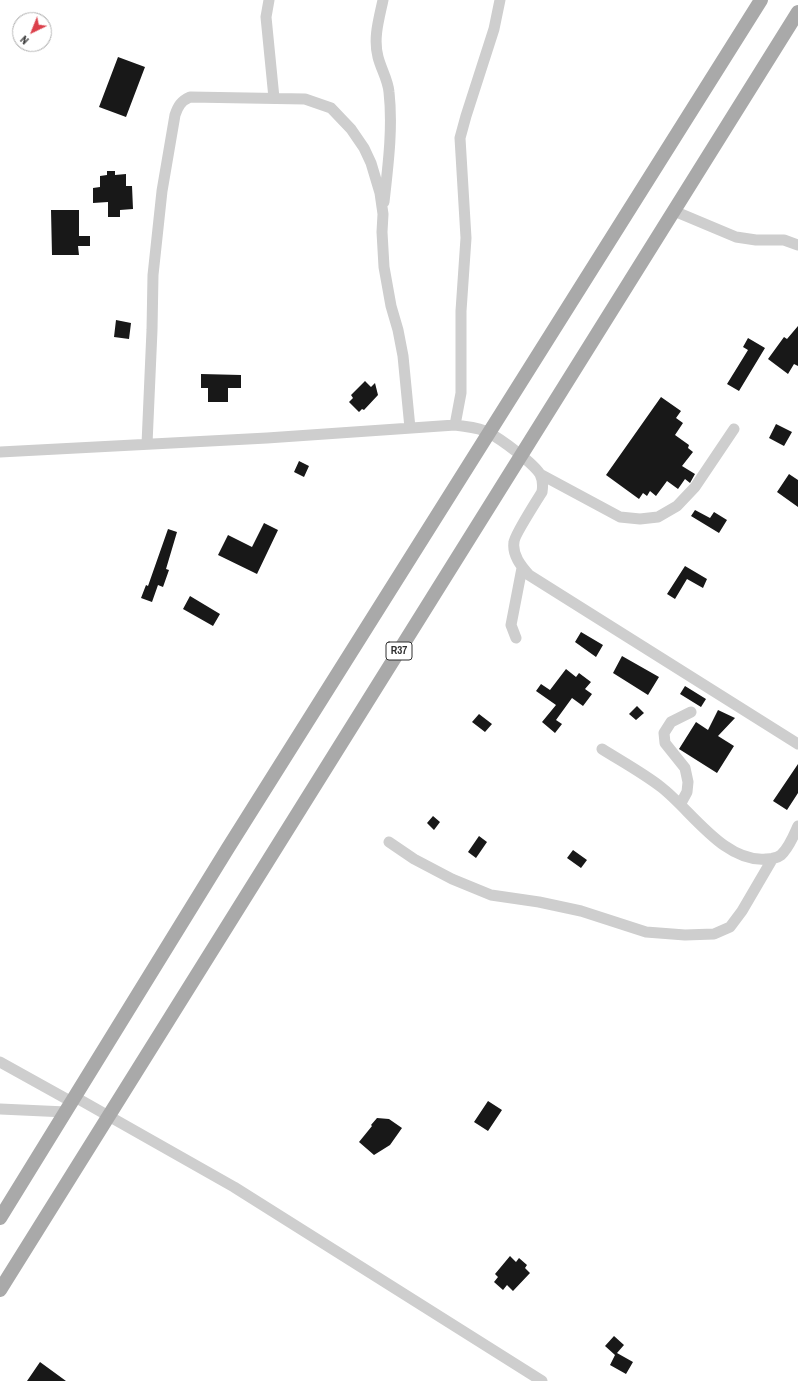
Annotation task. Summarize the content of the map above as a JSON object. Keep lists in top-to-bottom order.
{
  "streets": {
    "main road": ["R37"]
  },
  "north": "bottom left"
}
